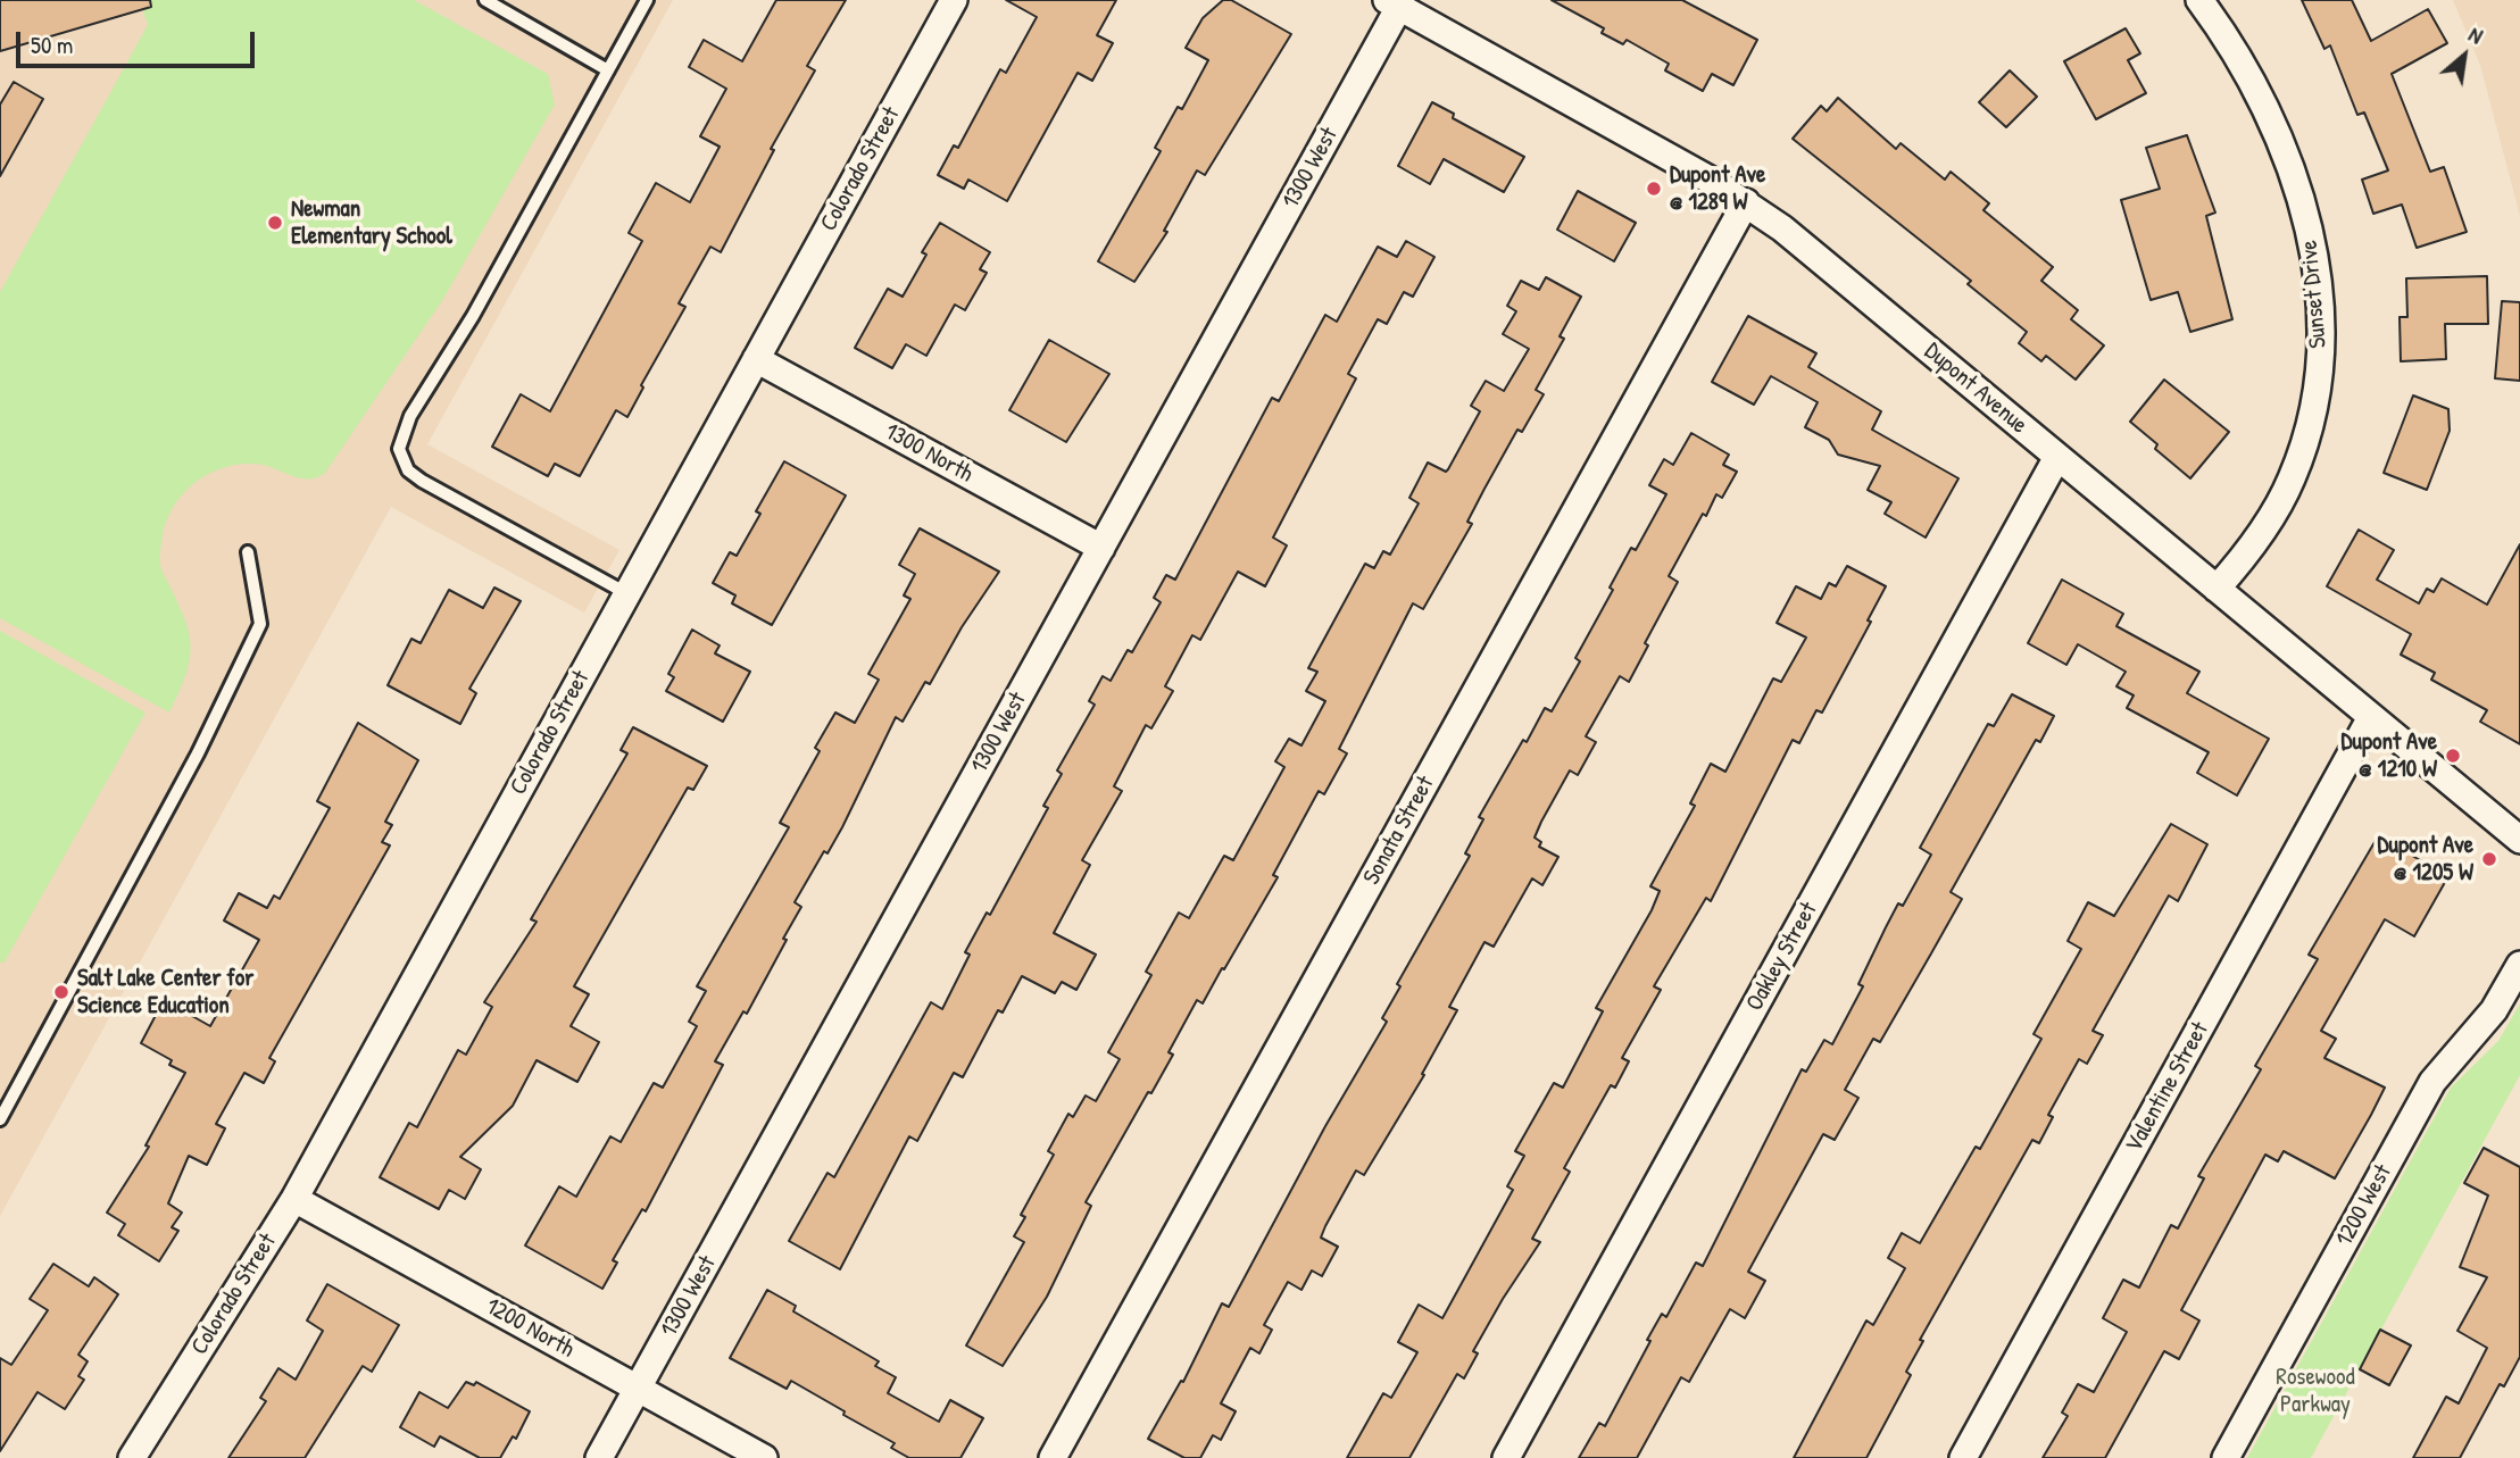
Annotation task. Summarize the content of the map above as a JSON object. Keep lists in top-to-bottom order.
{
  "streets": {
    "street": [
      "1300 West",
      "Colorado Street",
      "Sunset Drive",
      "Dupont Avenue",
      "1300 North",
      "Sonata Street",
      "Oakley Street",
      "Valentine Street",
      "1200 West",
      "1200 North"
    ]
  },
  "crossings": [
    ["1300 West", "Dupont Avenue"],
    ["1300 West", "1300 North"],
    ["1300 West", "1200 North"],
    ["Colorado Street", "1300 North"],
    ["Colorado Street", "1200 North"],
    ["Sunset Drive", "Dupont Avenue"],
    ["Dupont Avenue", "Sonata Street"],
    ["Dupont Avenue", "Oakley Street"],
    ["Dupont Avenue", "Valentine Street"]
  ],
  "parks": ["Rosewood Parkway"],
  "places": [
    "Dupont Ave @ 1289 W",
    "Newman Elementary School",
    "Dupont Ave @ 1210 W",
    "Dupont Ave @ 1205 W",
    "Salt Lake Center for Science Education"
  ],
  "scale_bar": "50 m",
  "north": "top right"
}
